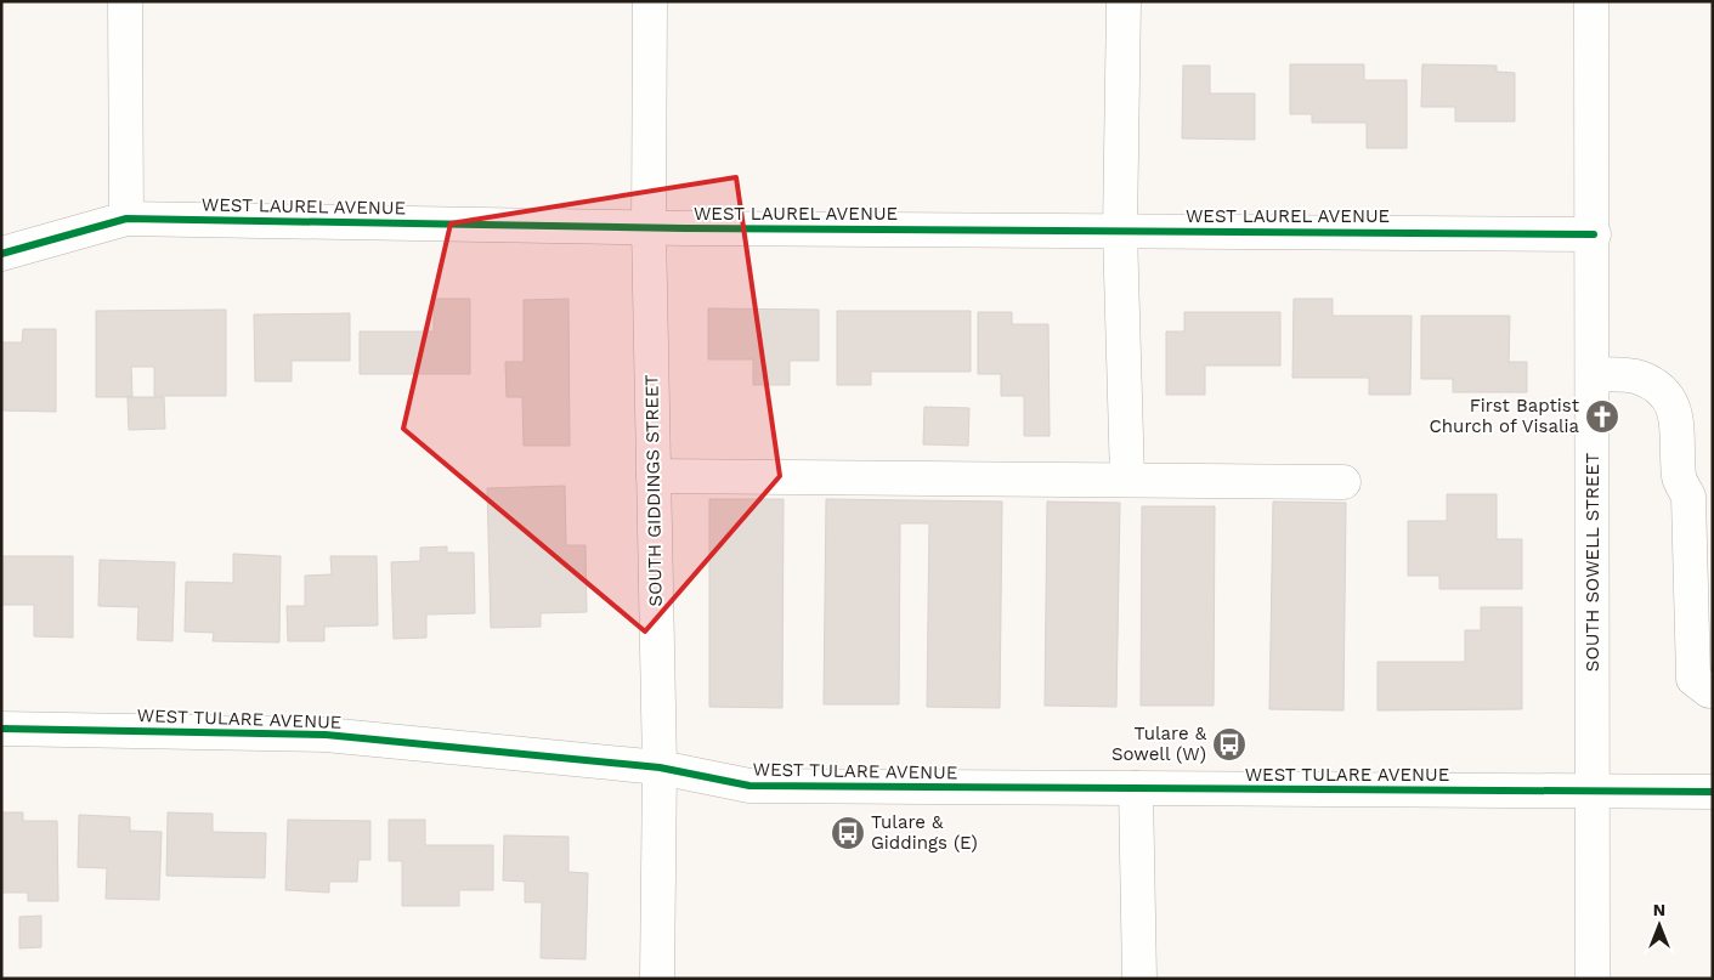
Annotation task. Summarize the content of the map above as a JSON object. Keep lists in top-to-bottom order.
{
  "streets": {
    "street": [
      "WEST LAUREL AVENUE",
      "SOUTH GIDDINGS STREET",
      "SOUTH SOWELL STREET",
      "WEST TULARE AVENUE"
    ]
  },
  "crossings": [
    ["WEST LAUREL AVENUE", "SOUTH GIDDINGS STREET"],
    ["WEST LAUREL AVENUE", "SOUTH SOWELL STREET"],
    ["SOUTH GIDDINGS STREET", "WEST TULARE AVENUE"],
    ["SOUTH SOWELL STREET", "WEST TULARE AVENUE"]
  ],
  "places": {
    "church": ["First Baptist Church of Visalia"],
    "bus stop": ["Tulare & Sowell (W)", "Tulare & Giddings (E)"]
  },
  "north": "top"
}
